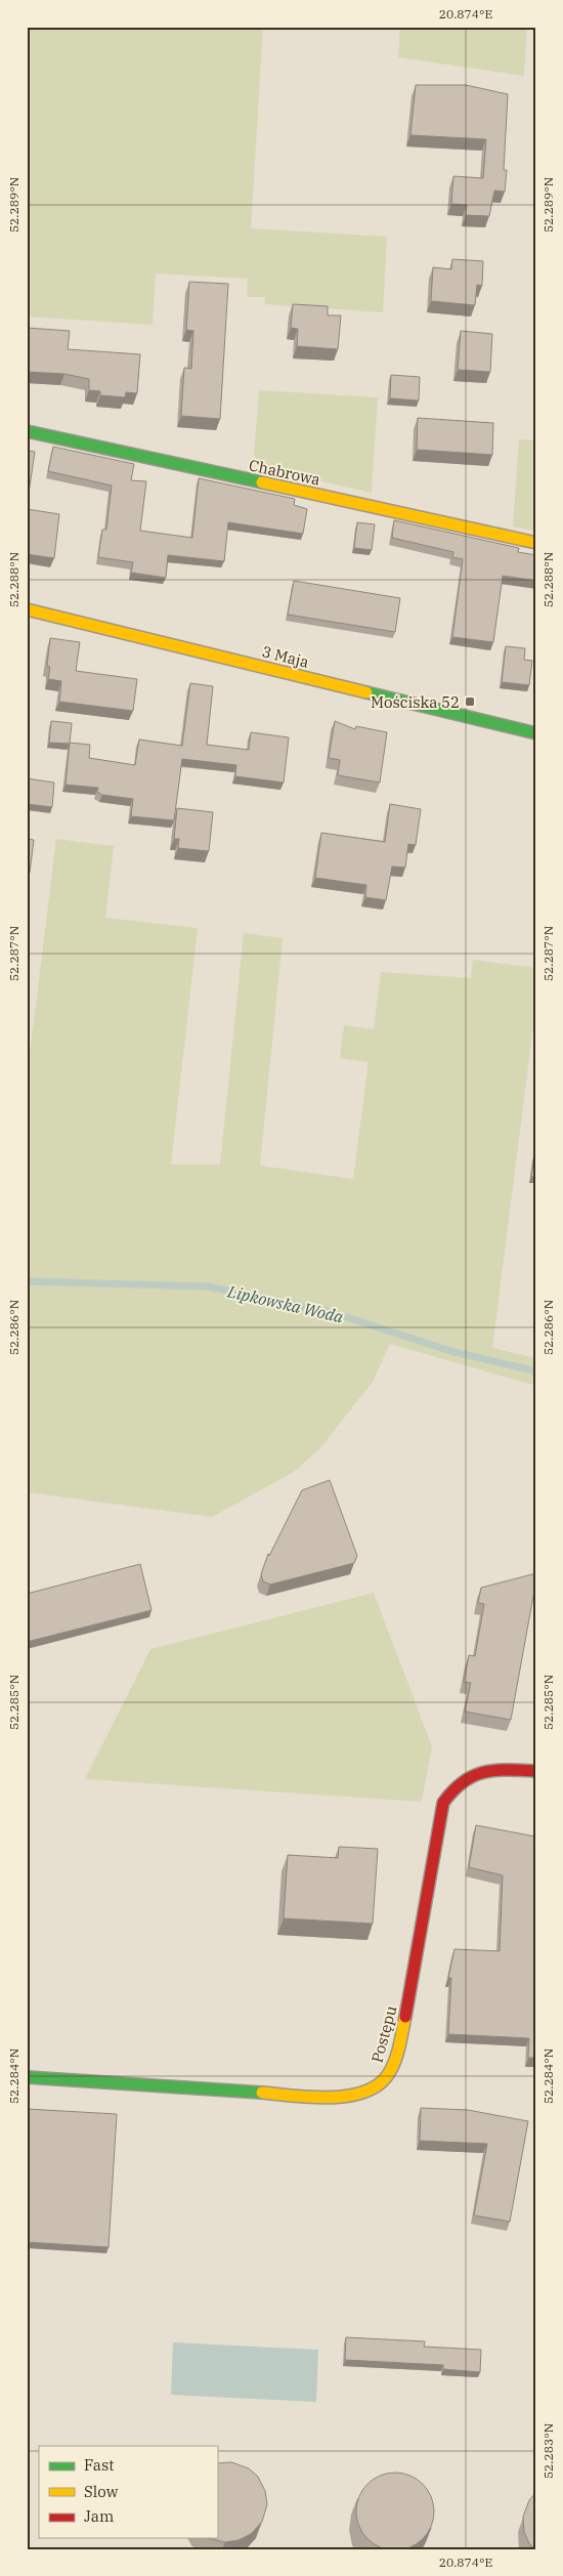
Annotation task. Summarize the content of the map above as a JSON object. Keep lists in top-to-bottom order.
{
  "streets": {
    "street": ["Chabrowa", "3 Maja", "Postępu"]
  },
  "water": ["Lipkowska Woda"],
  "places": {
    "transit": ["Mościska 52"]
  },
  "legend": ["Fast", "Slow", "Jam"],
  "coordinates": [
    "20.874°E",
    "52.289°N",
    "52.288°N",
    "52.287°N",
    "52.286°N",
    "52.285°N",
    "52.284°N",
    "52.283°N"
  ]
}
